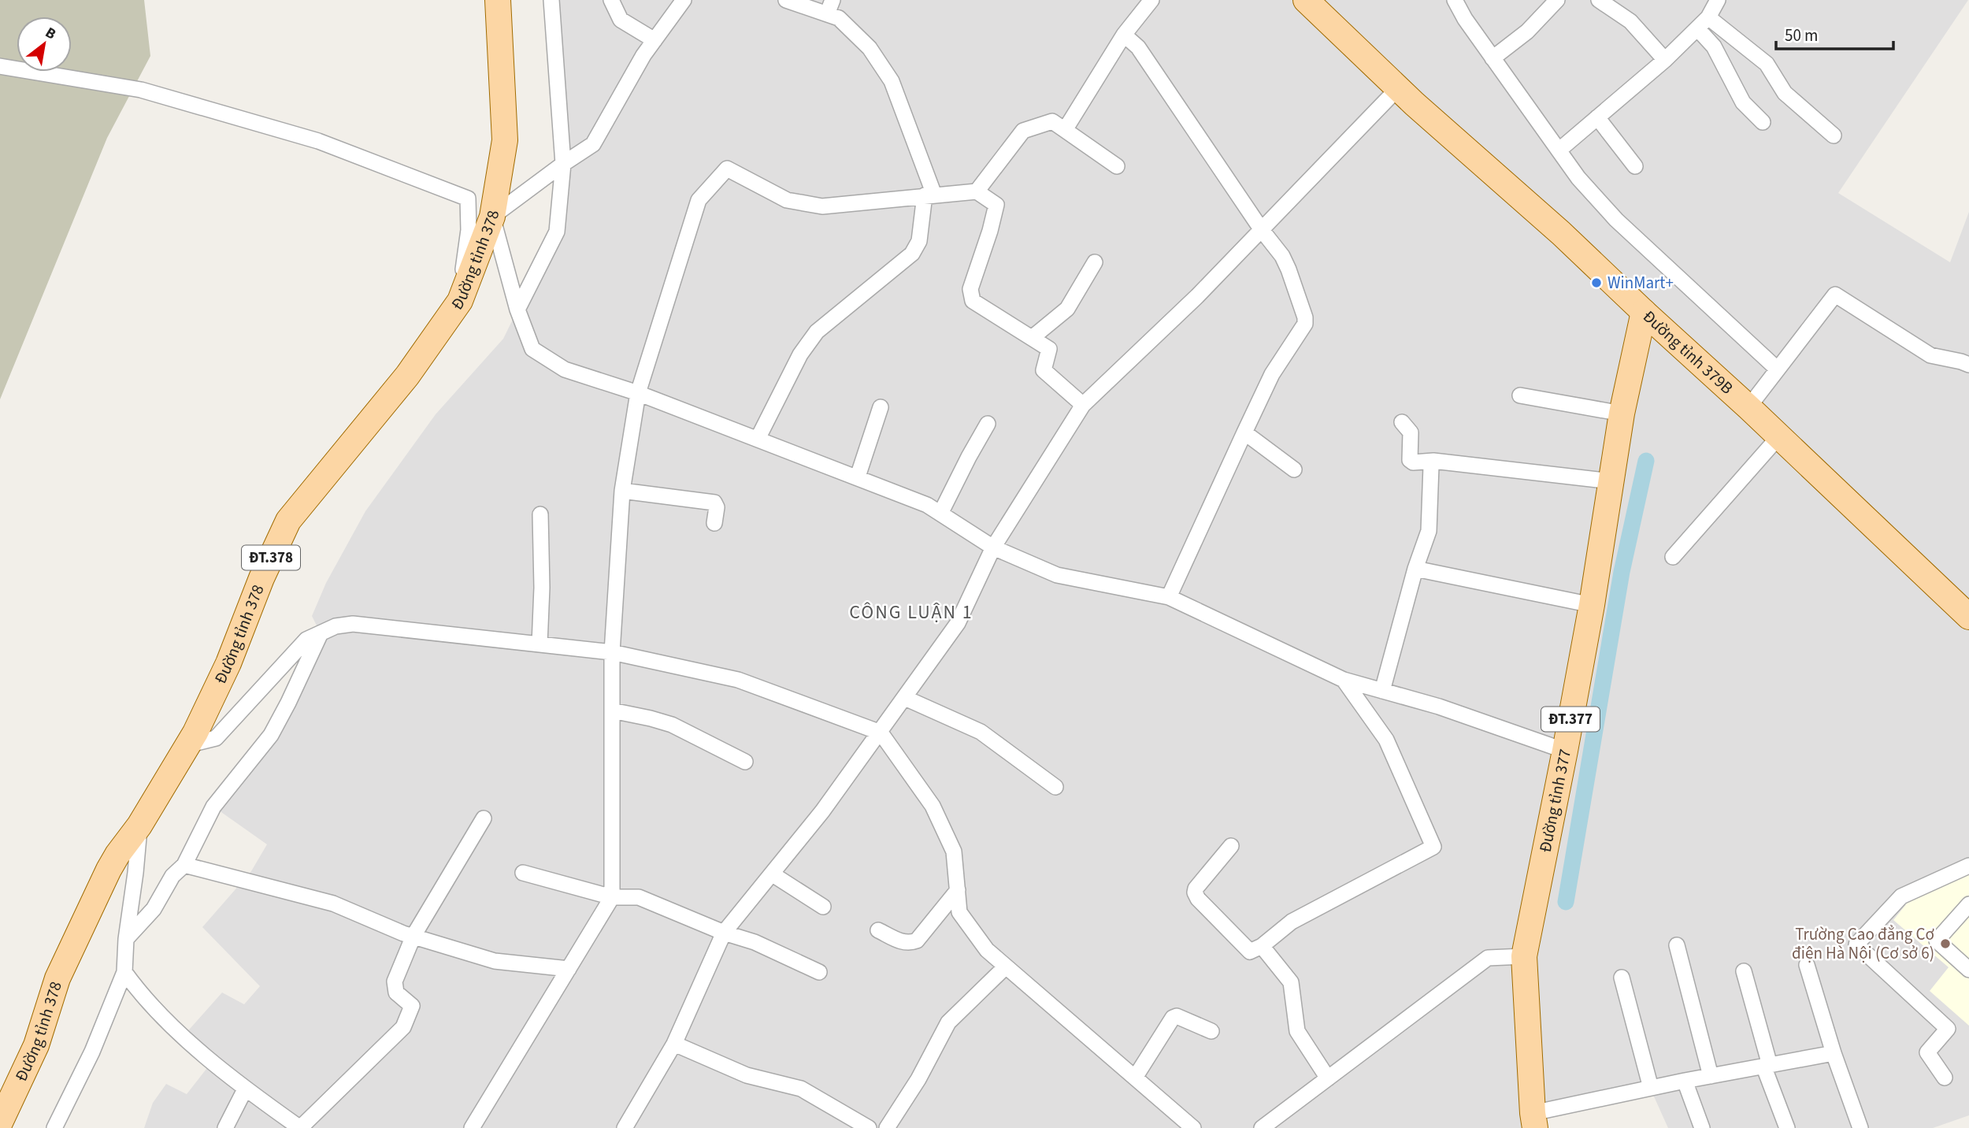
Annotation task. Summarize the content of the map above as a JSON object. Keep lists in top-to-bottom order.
{
  "streets": {
    "main road": [
      "Đường tỉnh 378",
      "Đường tỉnh 379B",
      "ĐT.378",
      "ĐT.377",
      "Đường tỉnh 377"
    ]
  },
  "crossings": [
    ["Đường tỉnh 379B", "Đường tỉnh 377"]
  ],
  "districts": ["CÔNG LUẬN 1"],
  "places": ["WinMart+", "Trường Cao đẳng Cơ điện Hà Nội (Cơ sở 6)"],
  "scale_bar": "50 m",
  "north": "top right"
}
